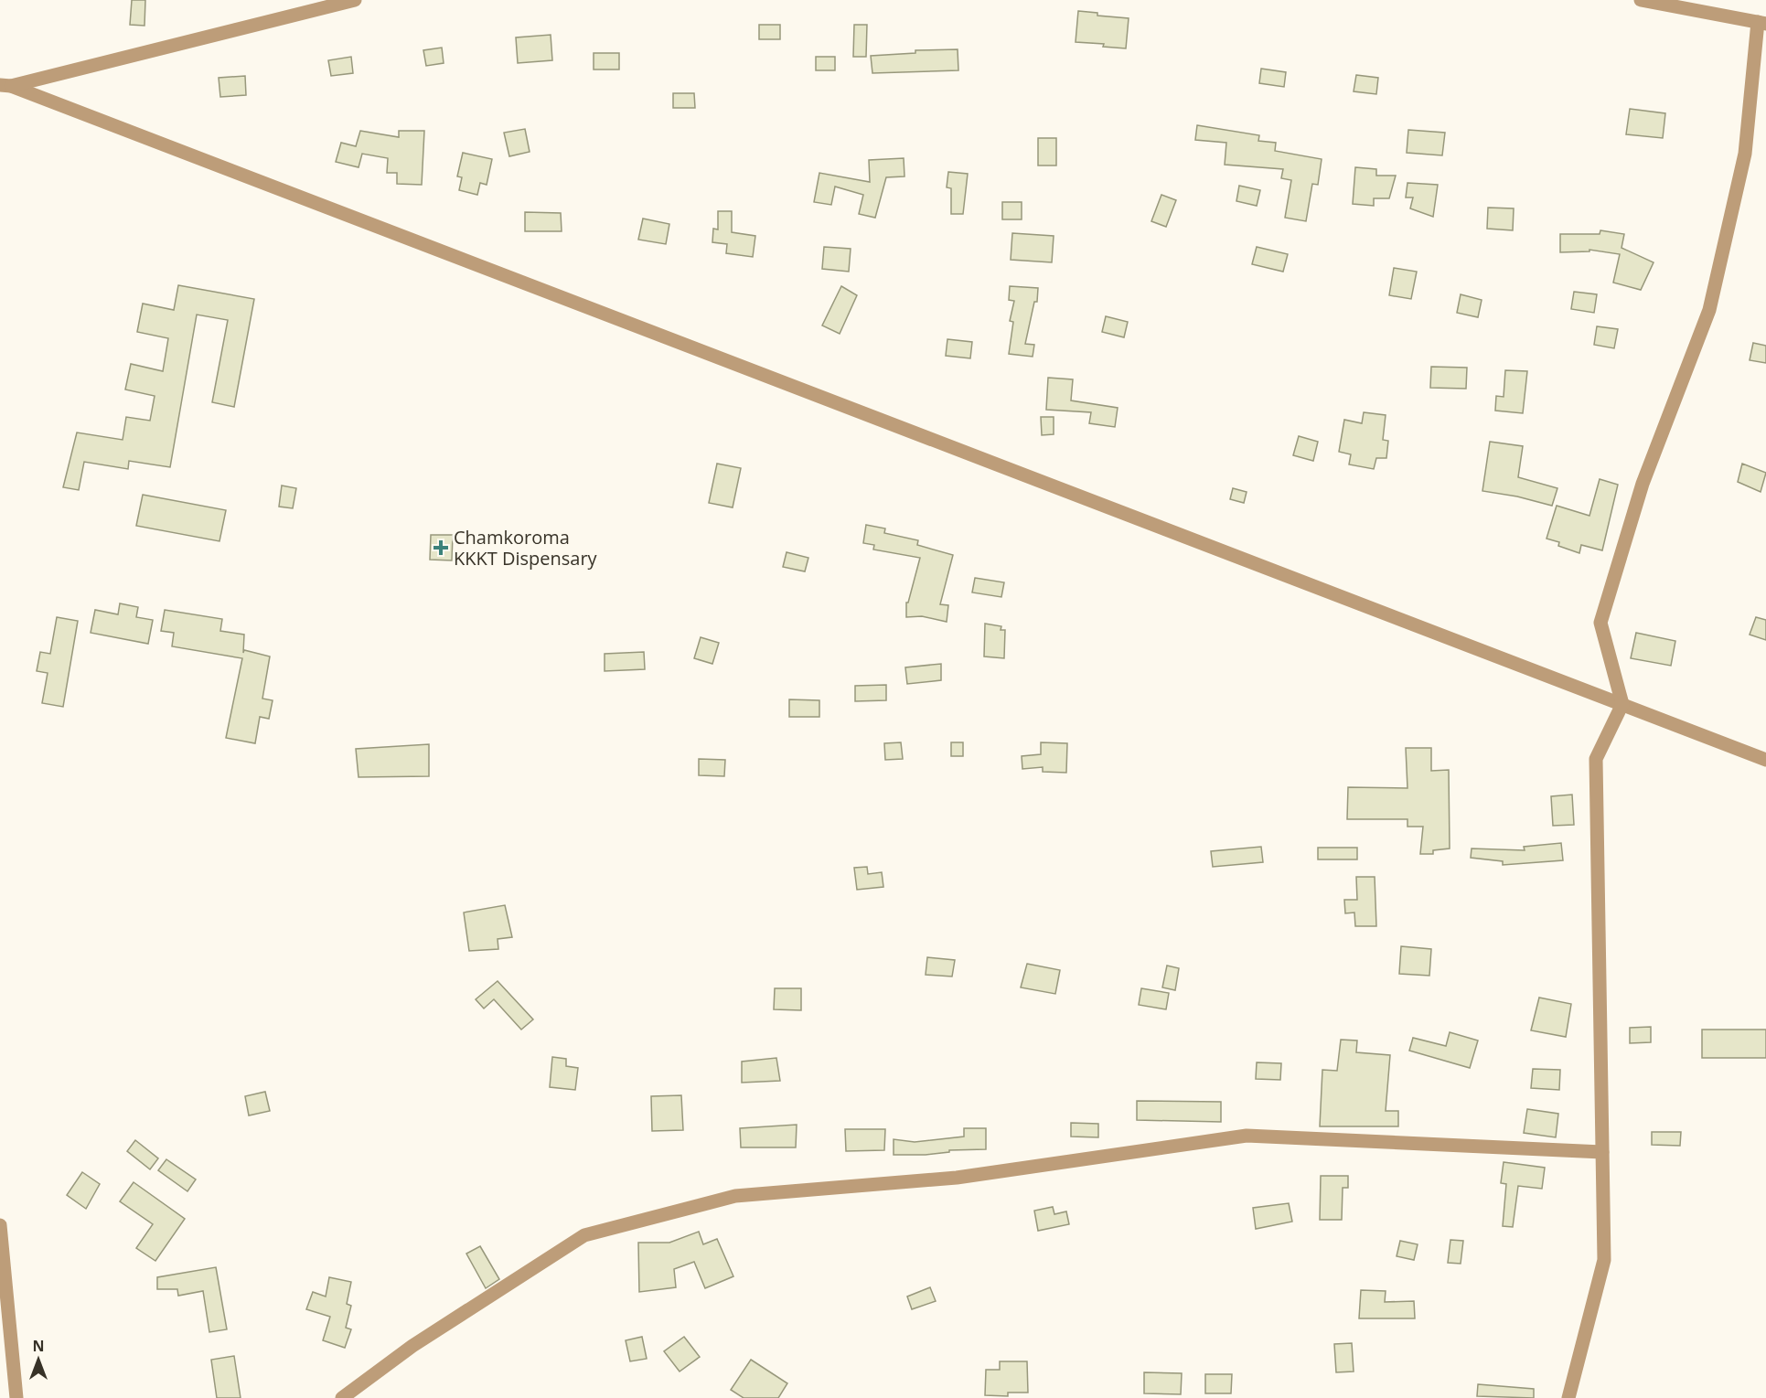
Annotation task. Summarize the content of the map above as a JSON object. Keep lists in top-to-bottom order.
{
  "places": {
    "health": ["Chamkoroma KKKT Dispensary"]
  },
  "north": "top"
}
